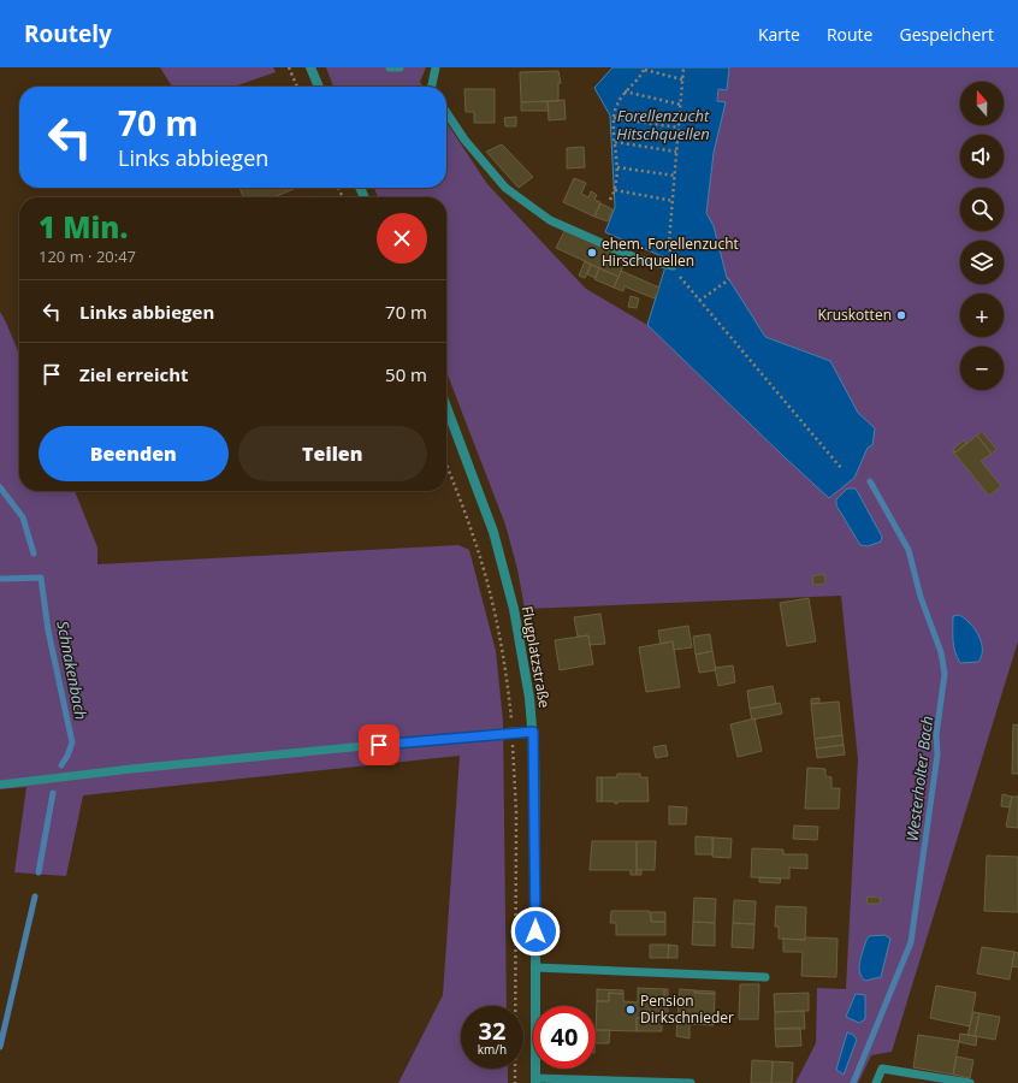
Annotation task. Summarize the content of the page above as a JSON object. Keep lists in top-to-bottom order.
{
  "streets": {
    "street": ["Flugplatzstraße"]
  },
  "water": ["Forellenzucht Hitschquellen", "Schnakenbach", "Westerholter Bach"],
  "places": ["ehem. Forellenzucht Hirschquellen", "Kruskotten", "Pension Dirkschnieder"],
  "north": "top",
  "page": {
    "header": "Routely",
    "nav": ["Karte", "Route", "Gespeichert"],
    "map_buttons": ["+", "−"],
    "turn": ["70 m", "Links abbiegen"],
    "heading": ["1 Min.", "120 m · 20:47"],
    "list": [
      {
        "name": "Links abbiegen",
        "value": "70 m"
      },
      {
        "name": "Ziel erreicht",
        "value": "50 m"
      }
    ],
    "buttons": ["Beenden", "Teilen"],
    "speed": "32 km/h",
    "limit": "40"
  }
}
